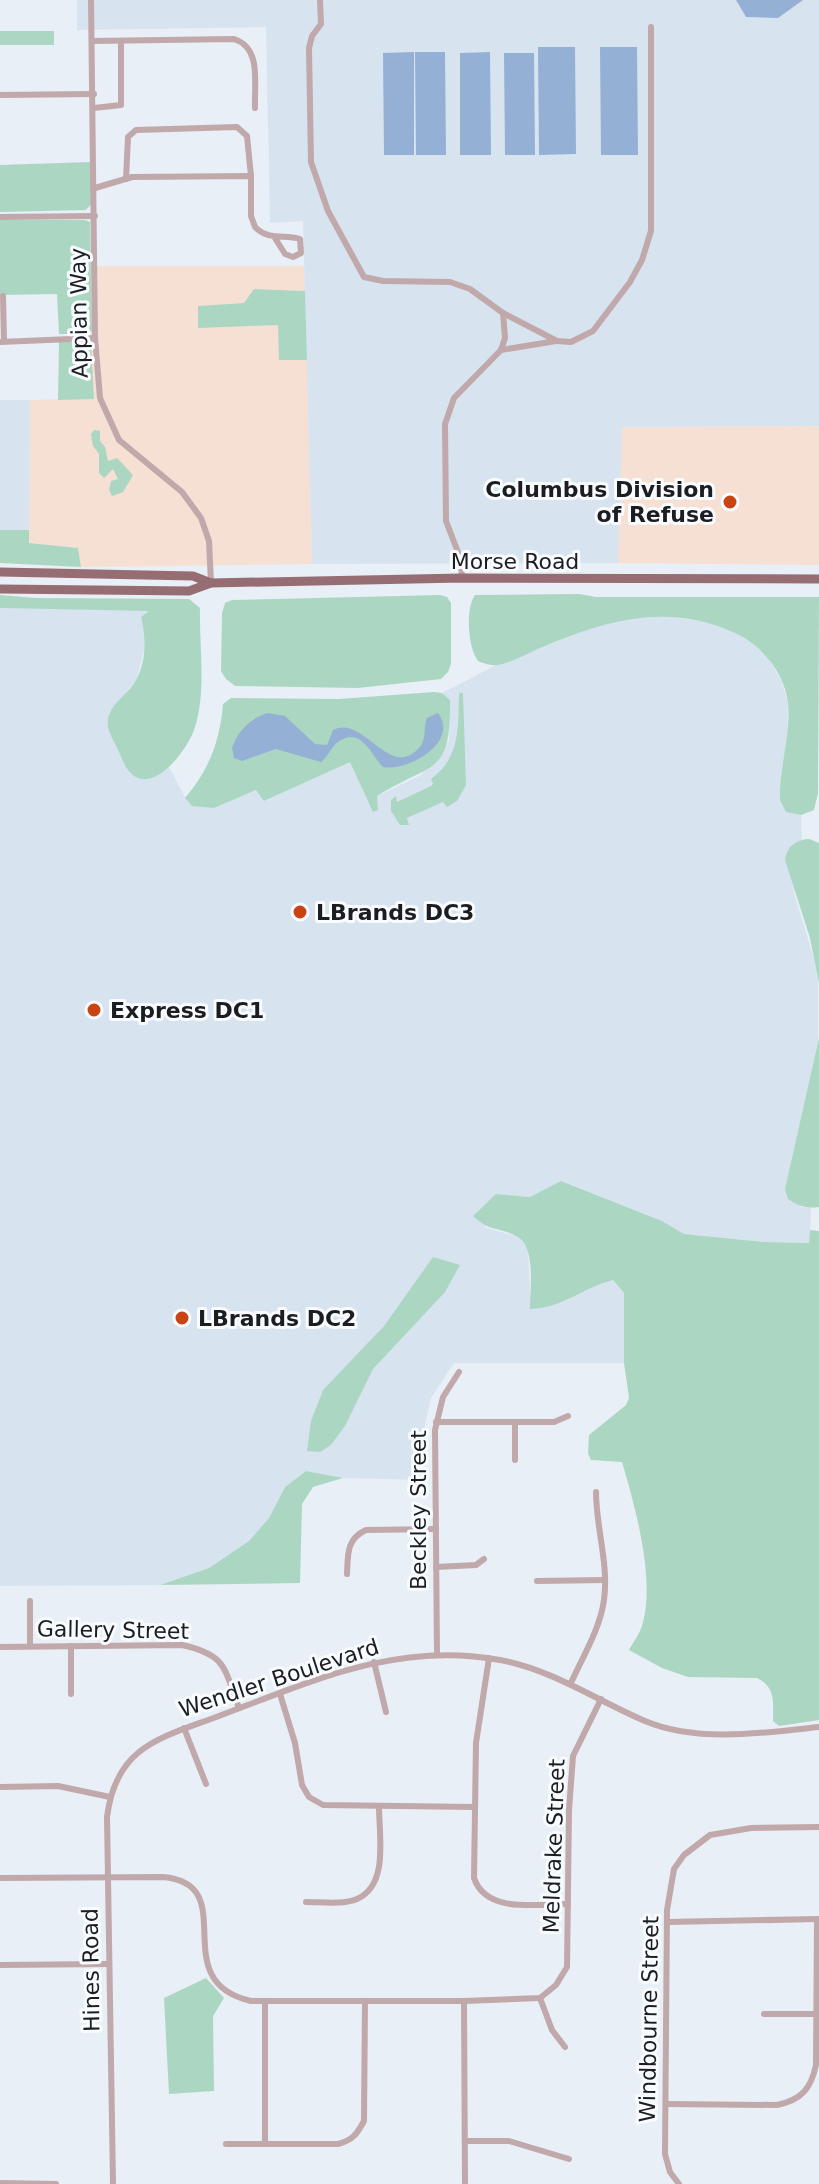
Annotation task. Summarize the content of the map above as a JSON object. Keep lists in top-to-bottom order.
{
  "streets": {
    "main road": ["Morse Road"],
    "street": [
      "Appian Way",
      "Beckley Street",
      "Gallery Street",
      "Wendler Boulevard",
      "Meldrake Street",
      "Hines Road",
      "Windbourne Street"
    ]
  },
  "crossings": [
    ["Appian Way", "Morse Road"],
    ["Beckley Street", "Wendler Boulevard"],
    ["Gallery Street", "Wendler Boulevard"],
    ["Wendler Boulevard", "Meldrake Street"],
    ["Wendler Boulevard", "Hines Road"]
  ],
  "places": [
    "Columbus Division of Refuse",
    "LBrands DC3",
    "Express DC1",
    "LBrands DC2"
  ]
}
